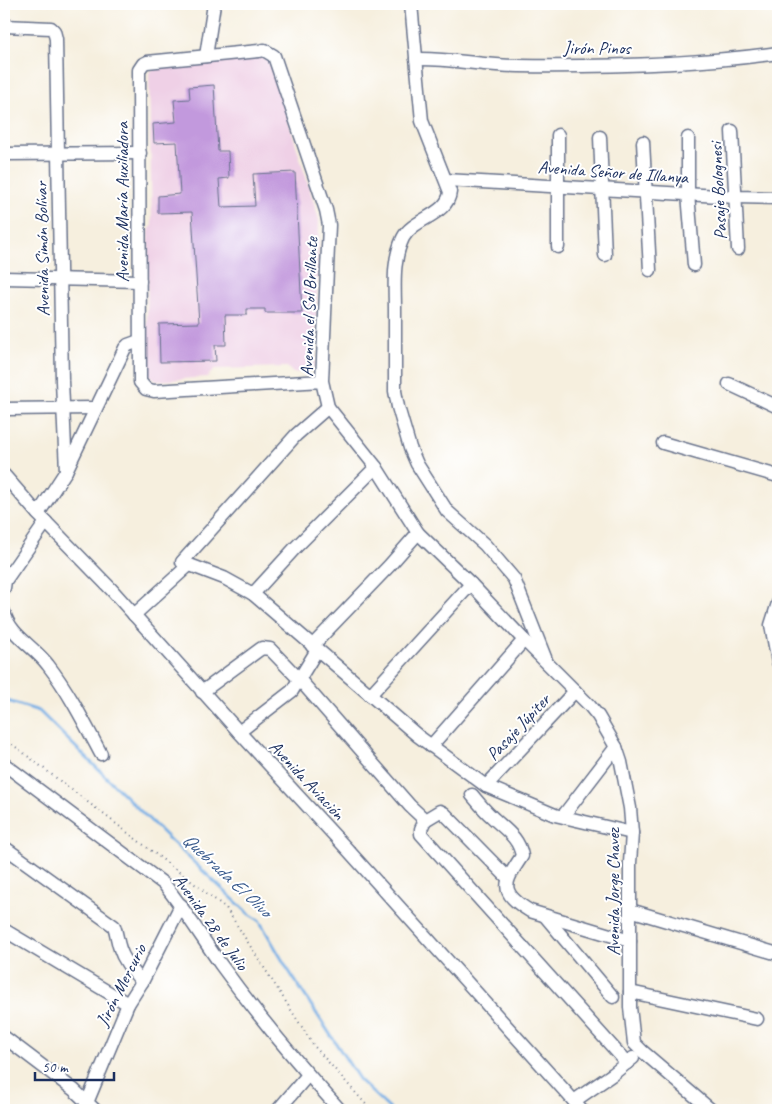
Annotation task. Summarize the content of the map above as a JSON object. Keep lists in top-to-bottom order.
{
  "streets": {
    "street": [
      "Jirón Pinos",
      "Avenida Señor de Illanya",
      "Pasaje Bolognesi",
      "Avenida María Auxiliadora",
      "Avenida Simón Bolívar",
      "Avenida el Sol Brillante",
      "Pasaje Júpiter",
      "Avenida Aviación",
      "Avenida Jorge Chavez",
      "Avenida 28 de Julio",
      "Jirón Mercurio"
    ]
  },
  "crossings": [
    ["Avenida Señor de Illanya", "Pasaje Bolognesi"],
    ["Avenida María Auxiliadora", "Avenida el Sol Brillante"],
    ["Avenida el Sol Brillante", "Avenida Jorge Chavez"],
    ["Pasaje Júpiter", "Avenida Jorge Chavez"],
    ["Avenida 28 de Julio", "Jirón Mercurio"]
  ],
  "water": ["Quebrada El Olivo"],
  "scale_bar": "50 m"
}
